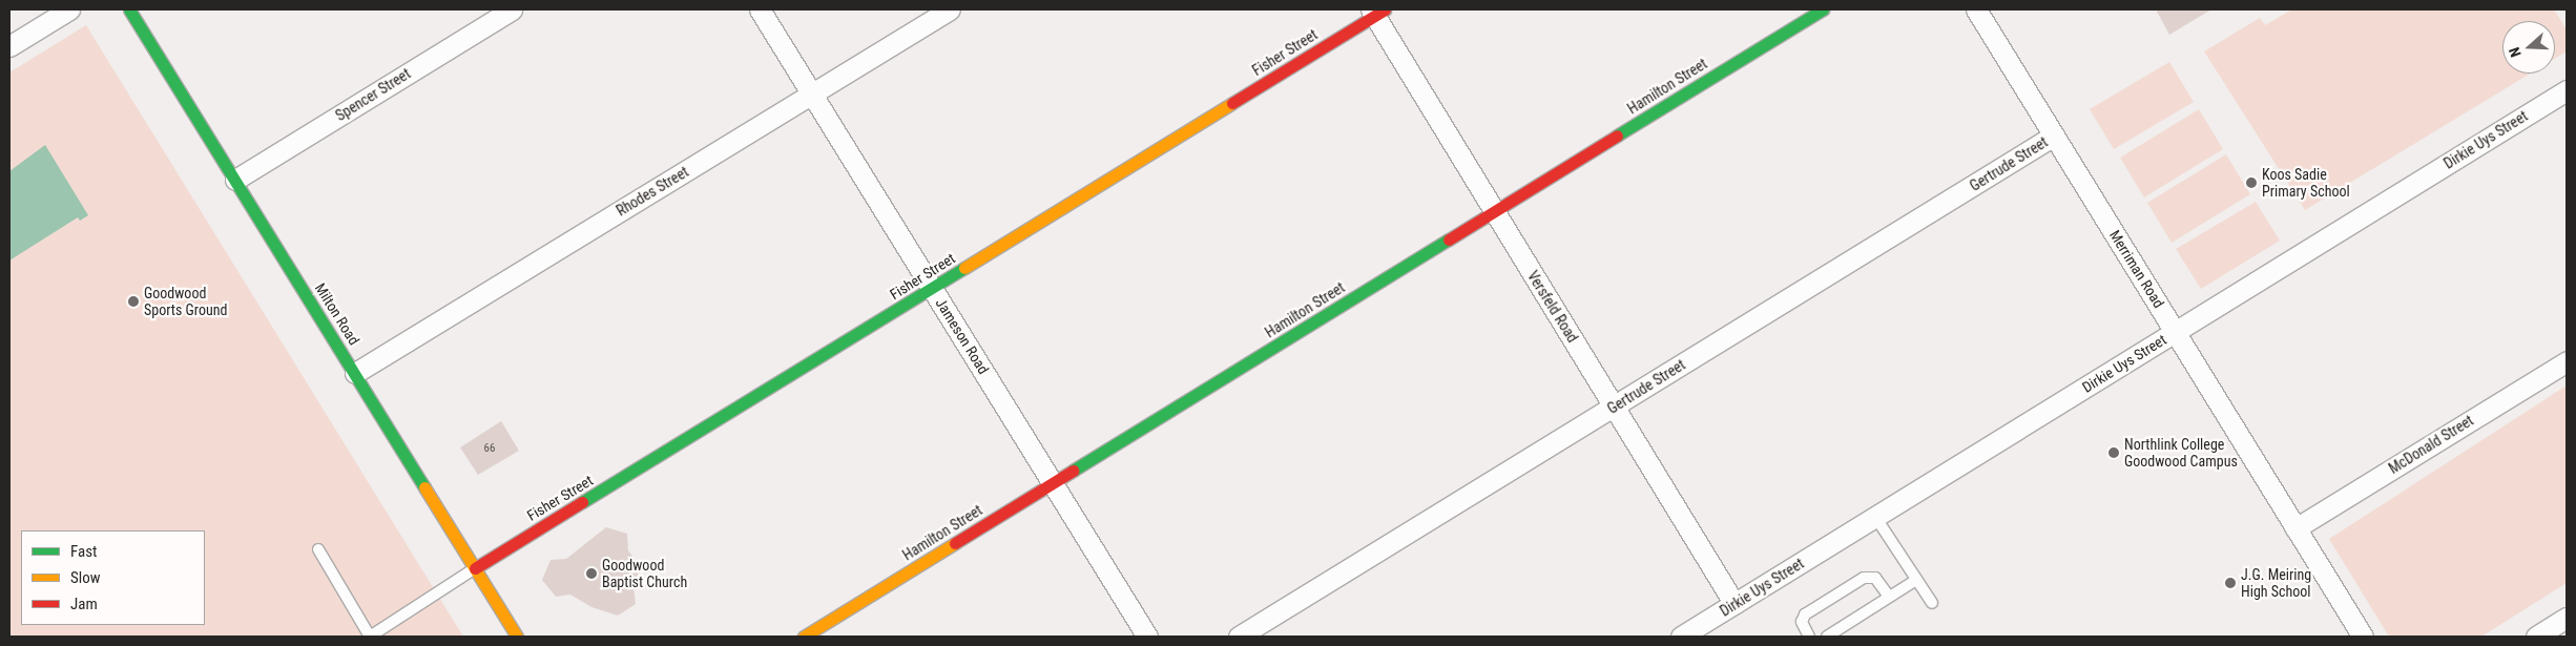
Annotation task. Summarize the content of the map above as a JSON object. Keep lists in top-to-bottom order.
{
  "streets": {
    "street": [
      "Fisher Street",
      "Hamilton Street",
      "Spencer Street",
      "Dirkie Uys Street",
      "Gertrude Street",
      "Rhodes Street",
      "Merriman Road",
      "Versfeld Road",
      "Milton Road",
      "Jameson Road",
      "McDonald Street"
    ]
  },
  "crossings": [
    ["Fisher Street", "Versfeld Road"],
    ["Fisher Street", "Milton Road"],
    ["Fisher Street", "Jameson Road"],
    ["Hamilton Street", "Versfeld Road"],
    ["Hamilton Street", "Jameson Road"],
    ["Spencer Street", "Milton Road"],
    ["Dirkie Uys Street", "Merriman Road"],
    ["Dirkie Uys Street", "Versfeld Road"],
    ["Gertrude Street", "Merriman Road"],
    ["Gertrude Street", "Versfeld Road"],
    ["Rhodes Street", "Milton Road"],
    ["Rhodes Street", "Jameson Road"],
    ["Merriman Road", "McDonald Street"]
  ],
  "places": [
    "Koos Sadie Primary School",
    "Goodwood Sports Ground",
    "Northlink College Goodwood Campus",
    "Goodwood Baptist Church",
    "J.G. Meiring High School"
  ],
  "house_numbers": ["66"],
  "legend": ["Fast", "Slow", "Jam"],
  "north": "left"
}
